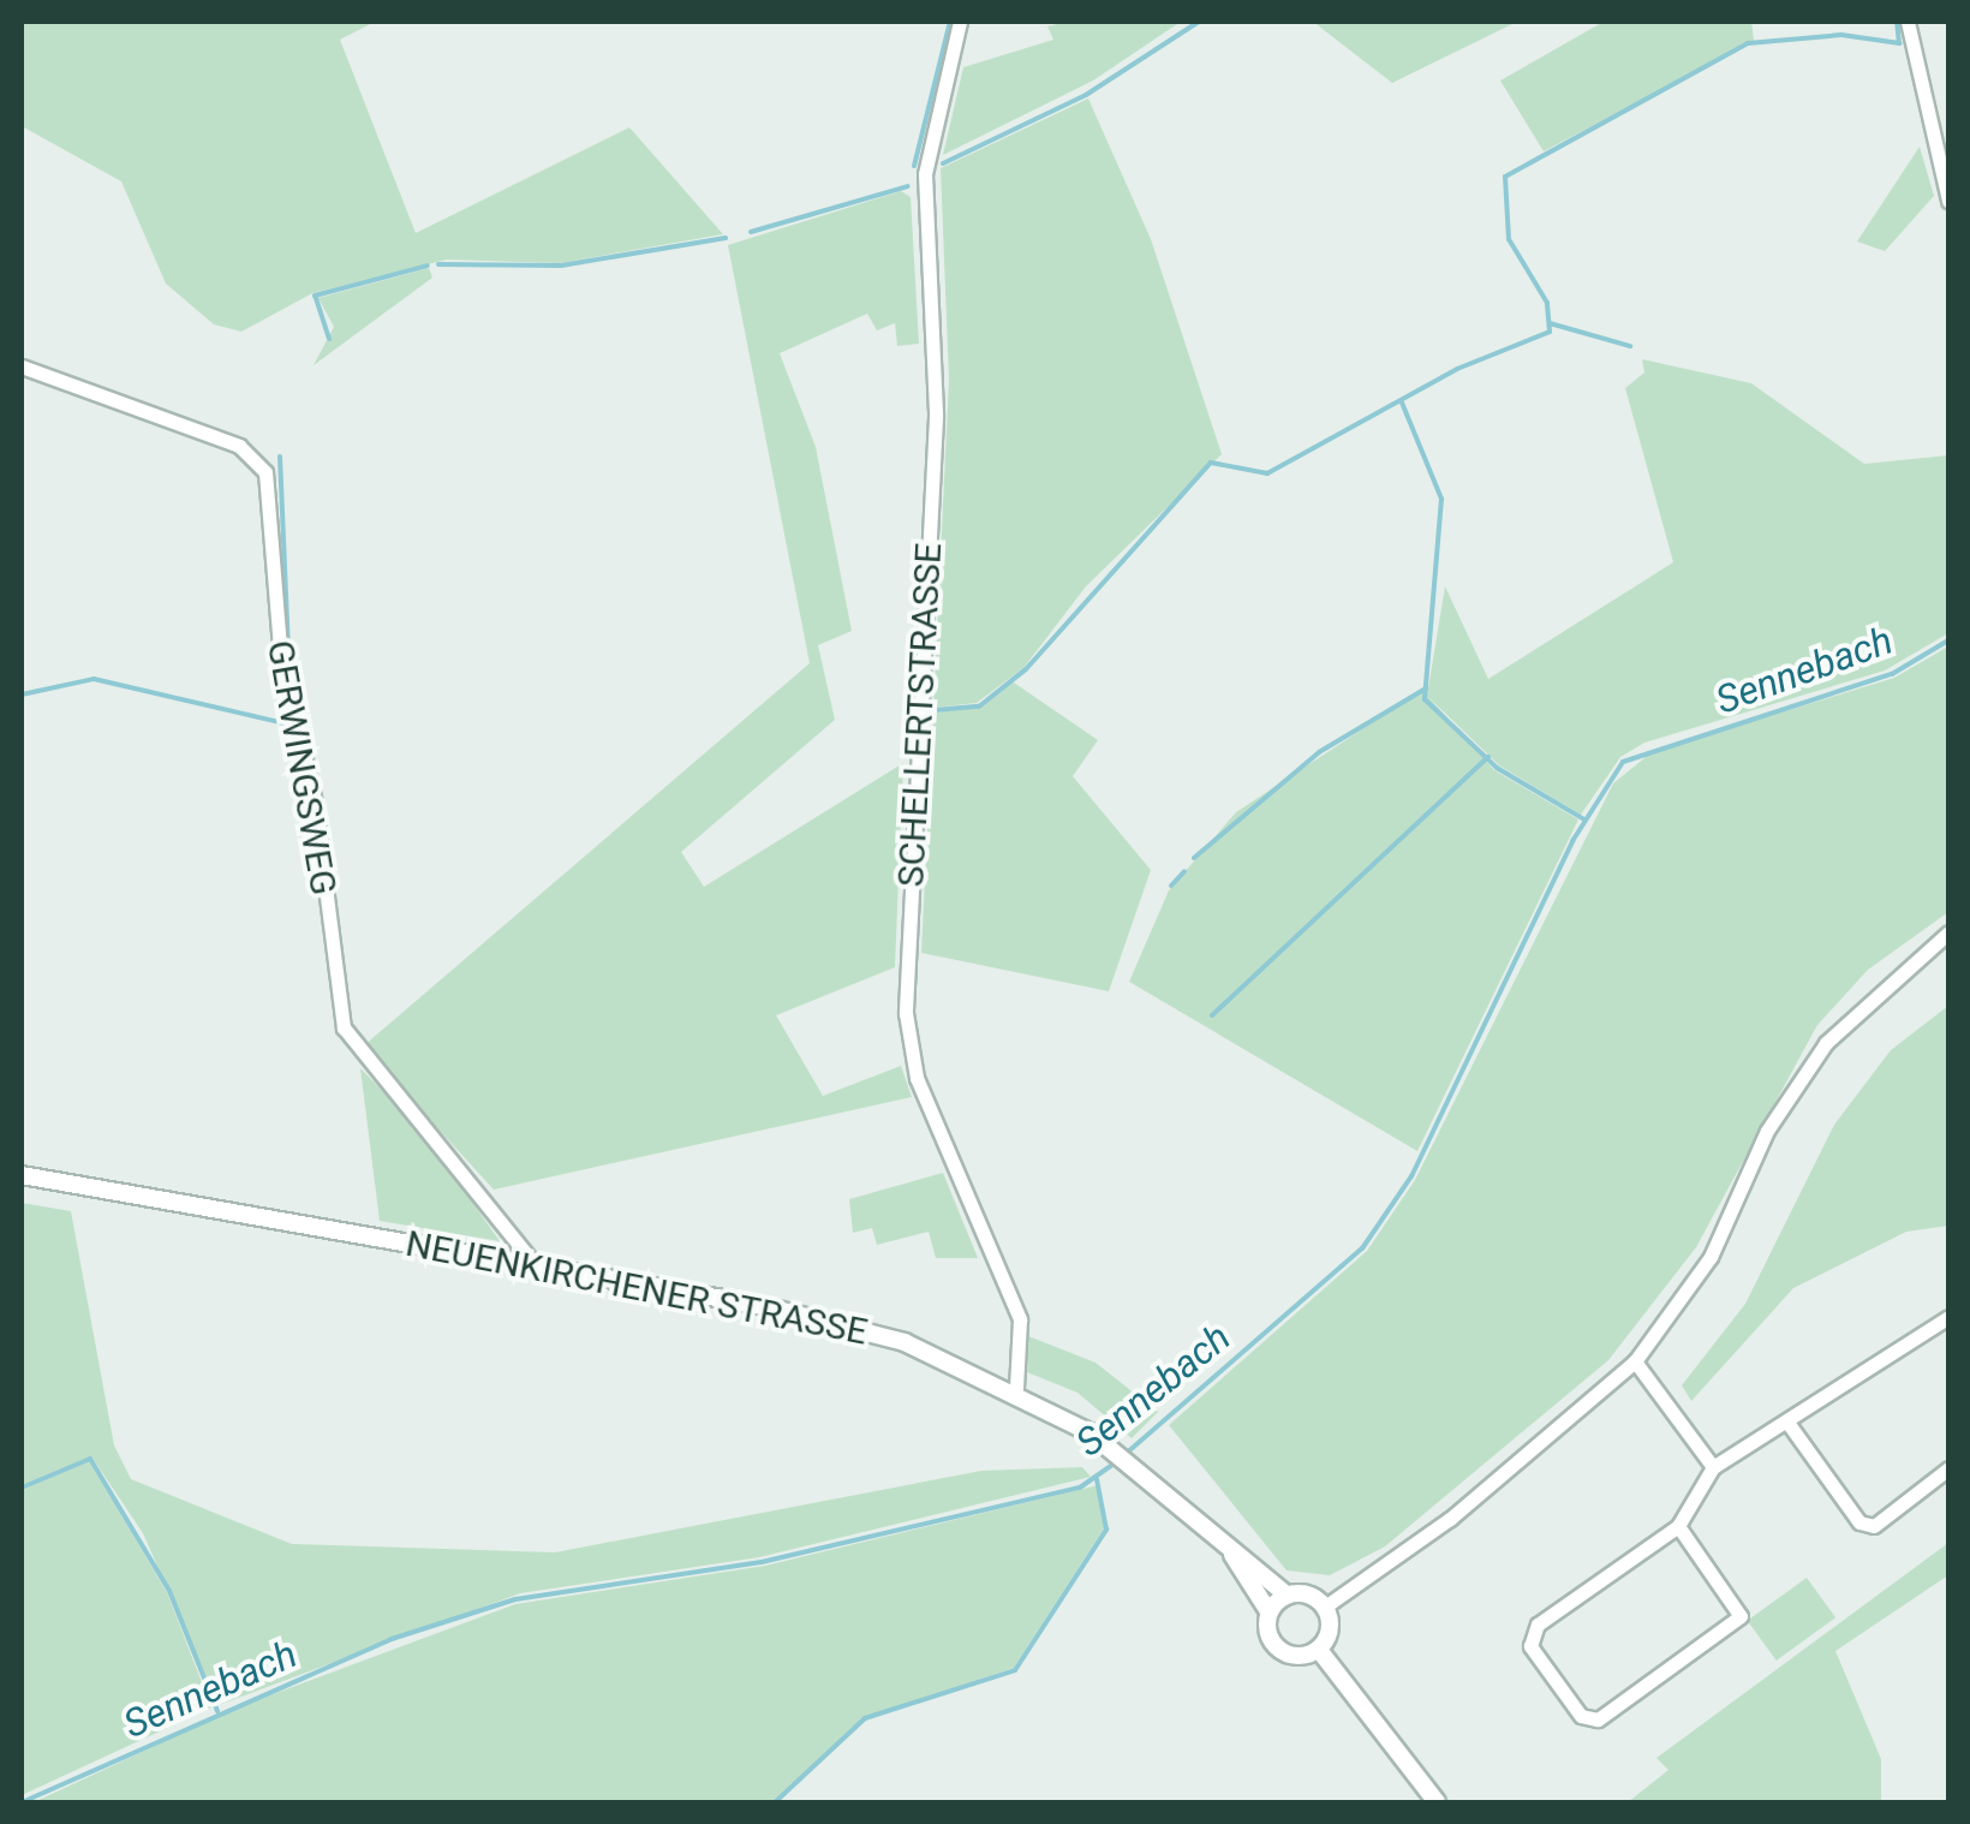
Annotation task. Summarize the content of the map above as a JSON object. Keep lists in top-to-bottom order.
{
  "streets": {
    "street": ["SCHELLERTSTRASSE", "GERWINGSWEG", "NEUENKIRCHENER STRASSE"]
  },
  "crossings": [
    ["SCHELLERTSTRASSE", "NEUENKIRCHENER STRASSE"],
    ["GERWINGSWEG", "NEUENKIRCHENER STRASSE"]
  ],
  "water": ["Sennebach"]
}
